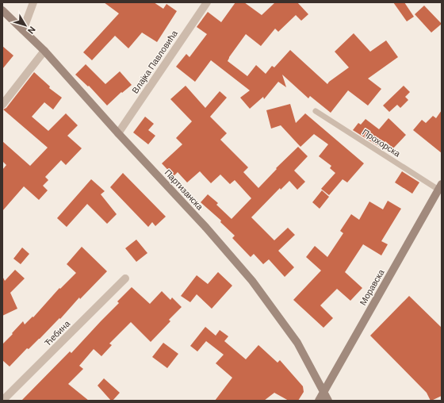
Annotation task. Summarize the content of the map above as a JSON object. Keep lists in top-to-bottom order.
{
  "streets": {
    "street": [
      "Влајка Павловића",
      "Партизанска",
      "Моравска",
      "Ћебина"
    ],
    "lane": ["Прохорска"]
  },
  "crossings": [
    ["Влајка Павловића", "Партизанска"],
    ["Прохорска", "Моравска"],
    ["Партизанска", "Моравска"]
  ],
  "north": "bottom right"
}
